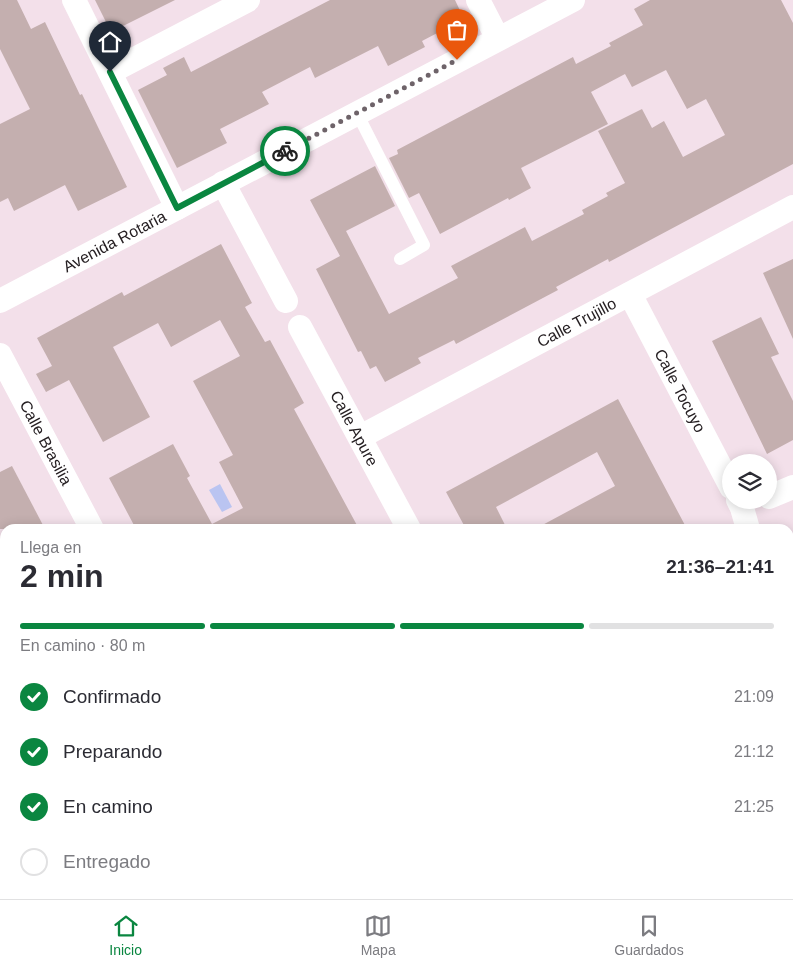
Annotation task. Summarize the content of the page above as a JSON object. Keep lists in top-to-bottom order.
{
  "streets": {
    "street": [
      "Avenida Rotaria",
      "Calle Trujillo",
      "Calle Tocuyo",
      "Calle Apure",
      "Calle Brasilia"
    ]
  },
  "crossings": [
    ["Calle Trujillo", "Calle Tocuyo"],
    ["Calle Trujillo", "Calle Apure"]
  ],
  "page": {
    "heading": ["2 min", "Llega en", "21:36–21:41"],
    "bar": "En camino · 80 m",
    "list": [
      ["Confirmado", "21:09"],
      ["Preparando", "21:12"],
      ["En camino", "21:25"],
      "Entregado"
    ],
    "tabs": ["Inicio", "Mapa", "Guardados"]
  }
}
